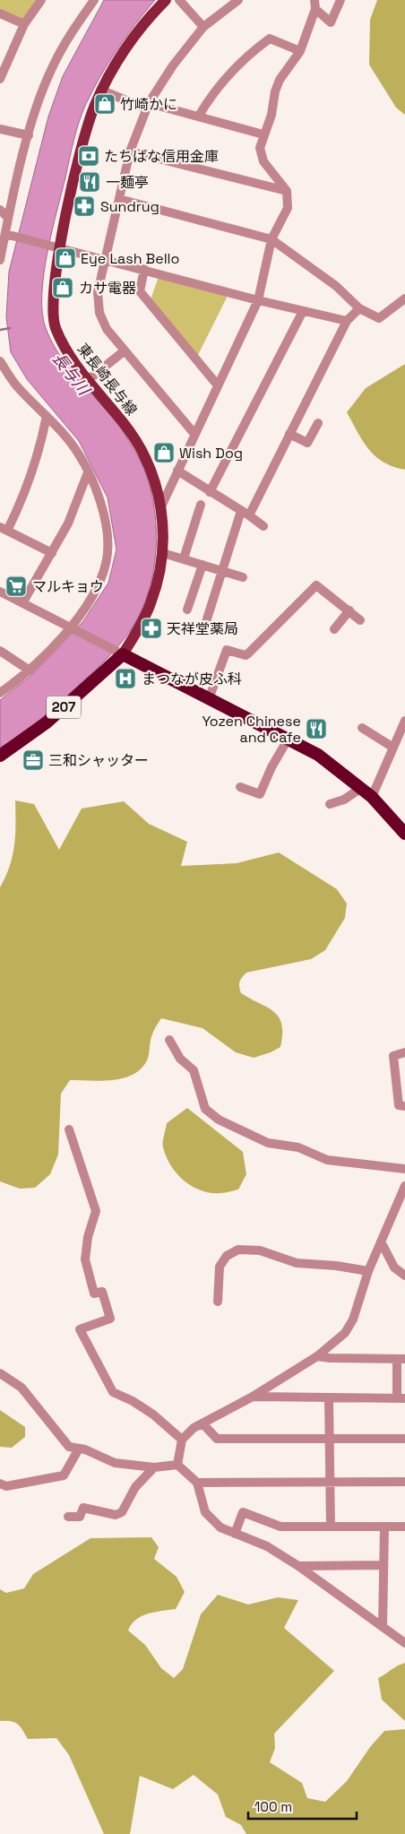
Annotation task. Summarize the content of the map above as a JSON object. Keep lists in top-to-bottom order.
{
  "streets": {
    "highway": ["207"],
    "main road": ["東長崎長与線"]
  },
  "crossings": [
    ["東長崎長与線", "207"]
  ],
  "water": ["長与川"],
  "places": {
    "shop": [
      "竹崎かに",
      "Eye Lash Bello",
      "カサ電器",
      "Wish Dog"
    ],
    "bank": ["たちばな信用金庫"],
    "restaurant": ["一麺亭", "Yozen Chinese and Cafe"],
    "pharmacy": ["Sundrug", "天祥堂薬局"],
    "supermarket": ["マルキョウ"],
    "hospital": ["まつなが皮ふ科"],
    "office": ["三和シャッター"]
  },
  "scale_bar": "100 m"
}
